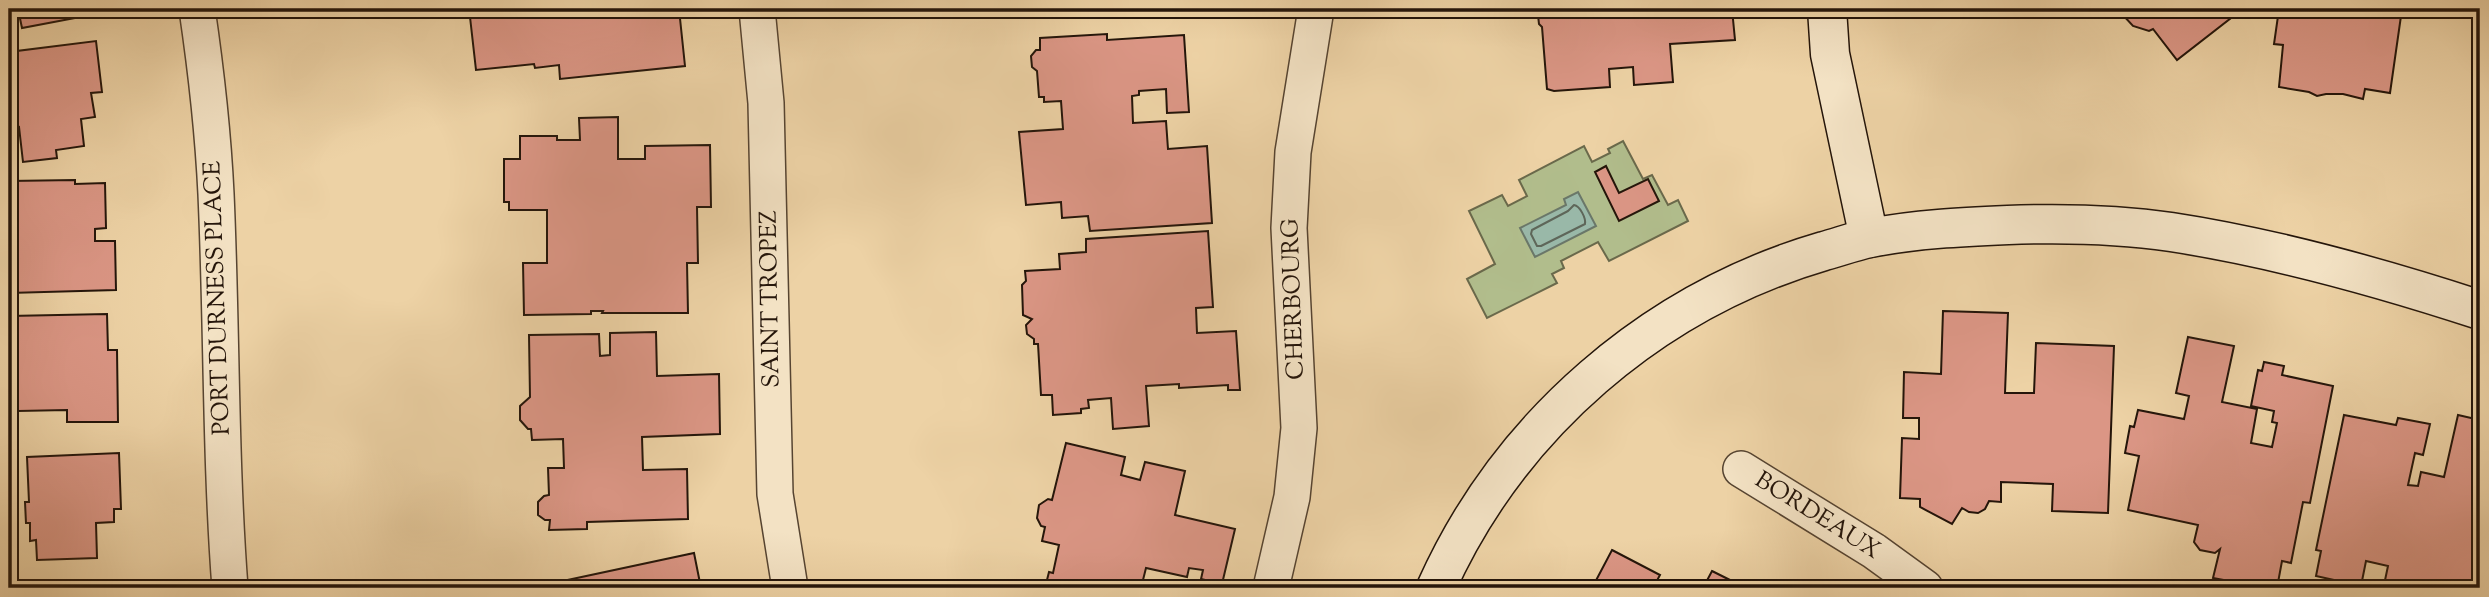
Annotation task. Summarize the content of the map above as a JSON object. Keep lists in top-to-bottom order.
{
  "streets": {
    "street": [
      "PORT DURNESS PLACE",
      "SAINT TROPEZ",
      "CHERBOURG",
      "BORDEAUX"
    ]
  }
}
